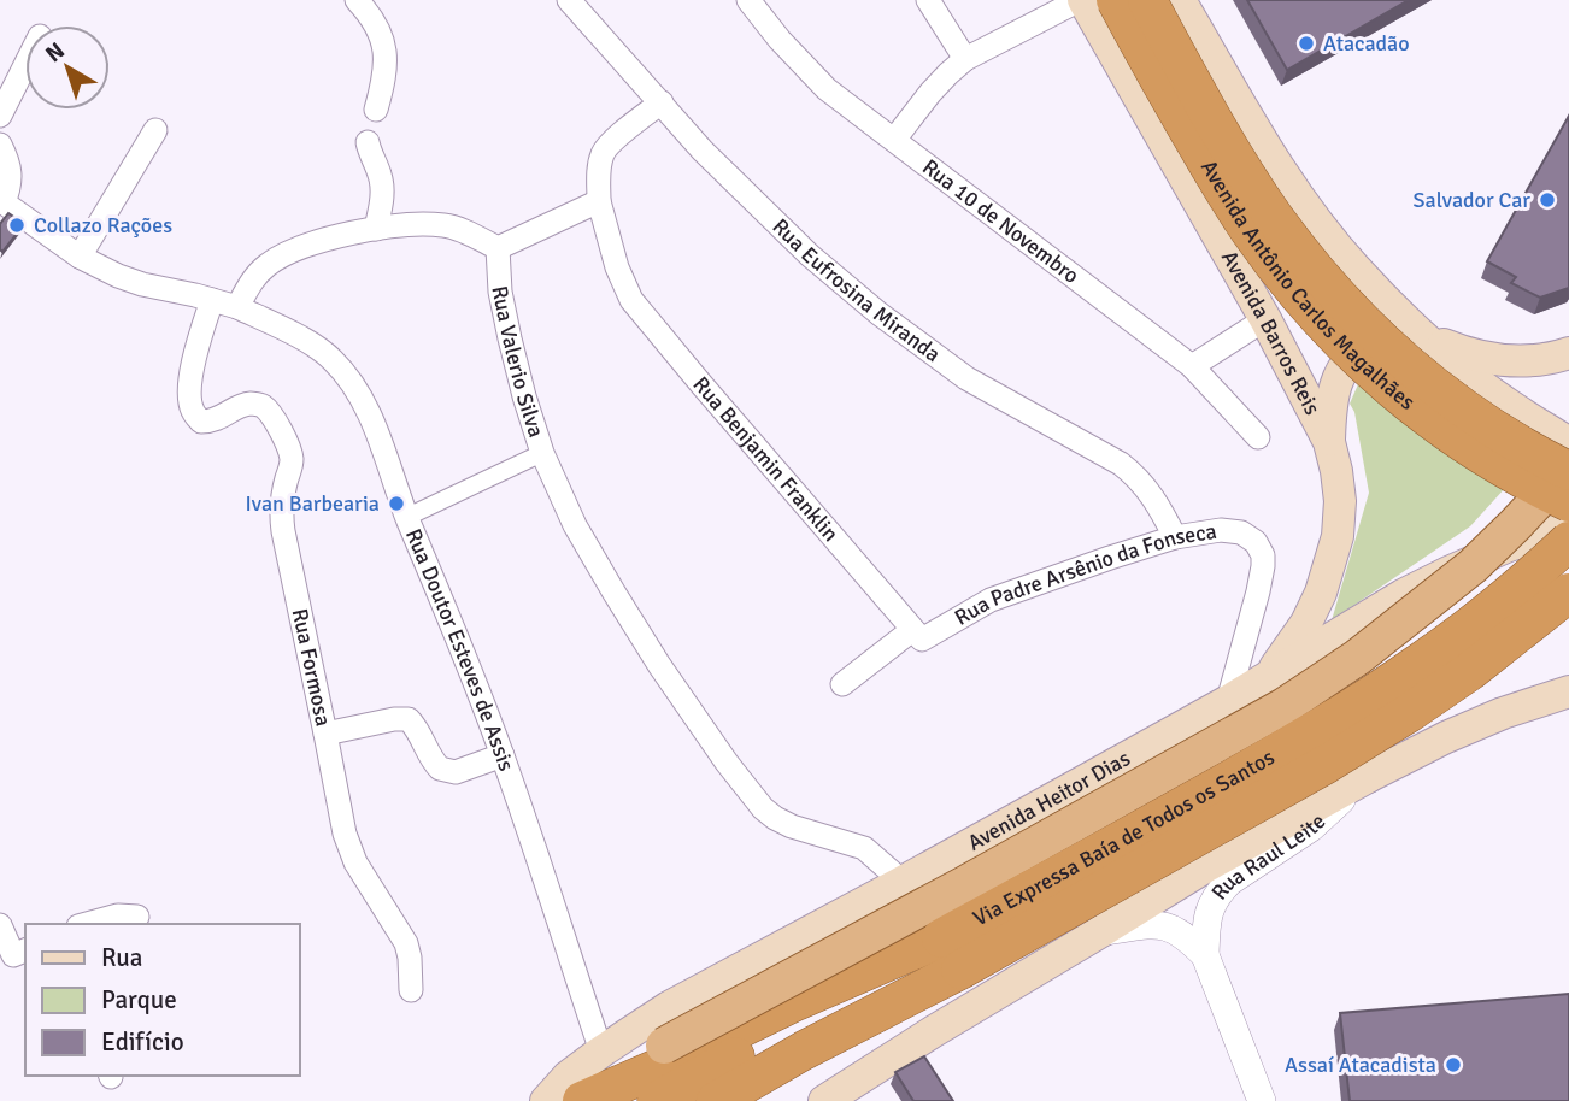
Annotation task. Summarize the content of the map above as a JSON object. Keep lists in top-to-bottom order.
{
  "streets": {
    "highway": ["Avenida Antônio Carlos Magalhães", "Via Expressa Baía de Todos os Santos"],
    "main road": ["Avenida Barros Reis", "Avenida Heitor Dias"],
    "street": [
      "Rua 10 de Novembro",
      "Rua Eufrosina Miranda",
      "Rua Valerio Silva",
      "Rua Benjamin Franklin",
      "Rua Padre Arsênio da Fonseca",
      "Rua Doutor Esteves de Assis",
      "Rua Formosa",
      "Rua Raul Leite"
    ]
  },
  "crossings": [
    ["Rua Eufrosina Miranda", "Rua Benjamin Franklin"],
    ["Rua Eufrosina Miranda", "Rua Padre Arsênio da Fonseca"],
    ["Avenida Barros Reis", "Avenida Heitor Dias"],
    ["Rua Valerio Silva", "Avenida Heitor Dias"],
    ["Rua Benjamin Franklin", "Rua Padre Arsênio da Fonseca"],
    ["Rua Padre Arsênio da Fonseca", "Avenida Heitor Dias"],
    ["Rua Doutor Esteves de Assis", "Avenida Heitor Dias"]
  ],
  "places": [
    "Atacadão",
    "Salvador Car",
    "Collazo Rações",
    "Ivan Barbearia",
    "Assaí Atacadista"
  ],
  "legend": ["Rua", "Parque", "Edifício"],
  "north": "top left"
}
